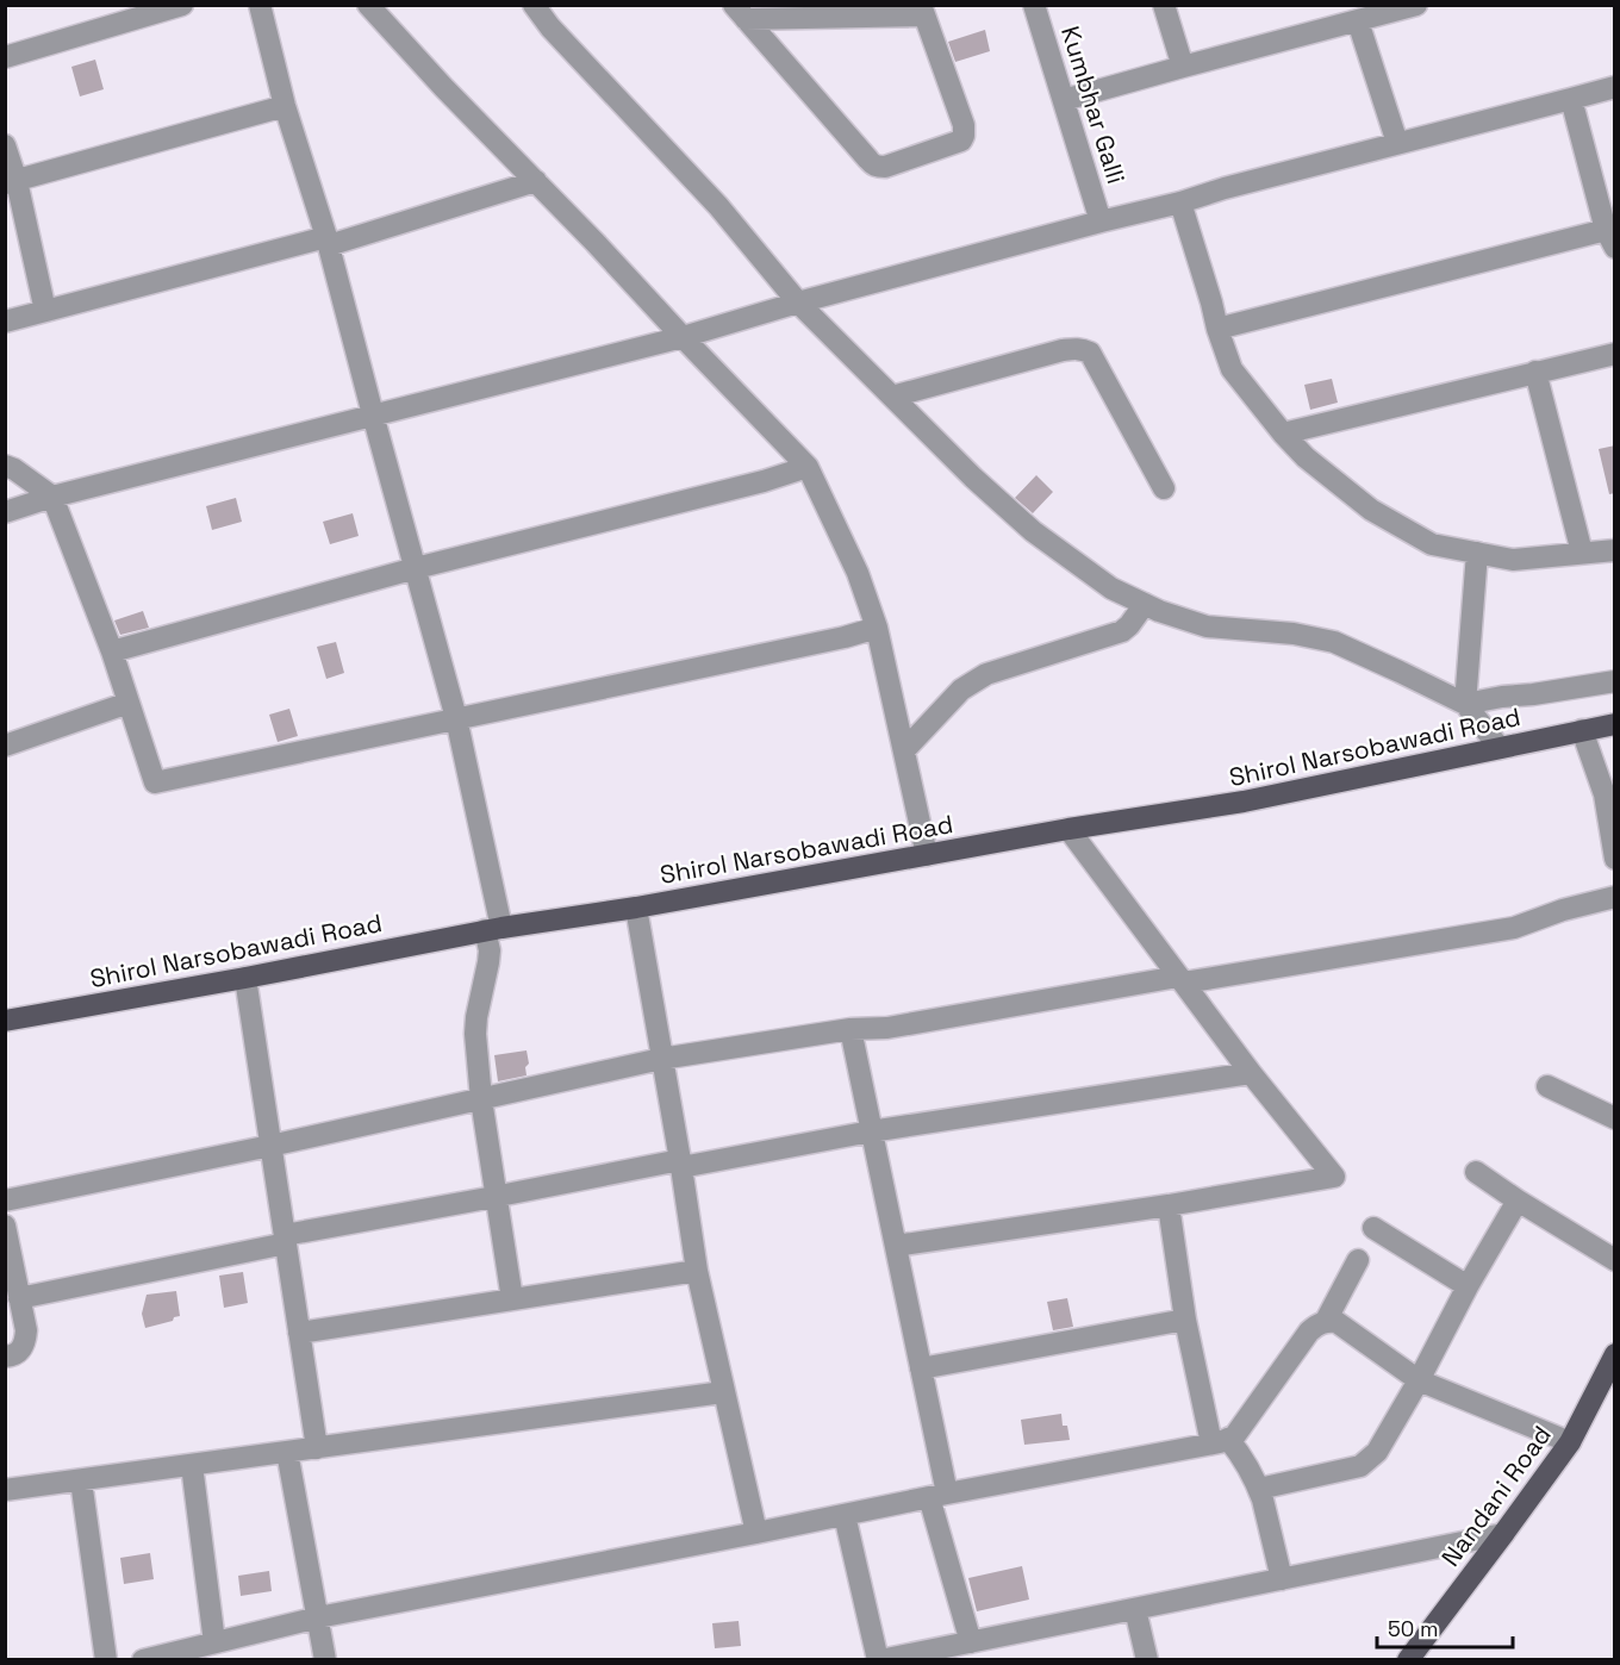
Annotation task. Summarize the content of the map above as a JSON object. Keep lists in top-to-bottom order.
{
  "streets": {
    "main road": ["Shirol Narsobawadi Road", "Nandani Road"],
    "street": ["Kumbhar Galli"]
  },
  "scale_bar": "50 m"
}
